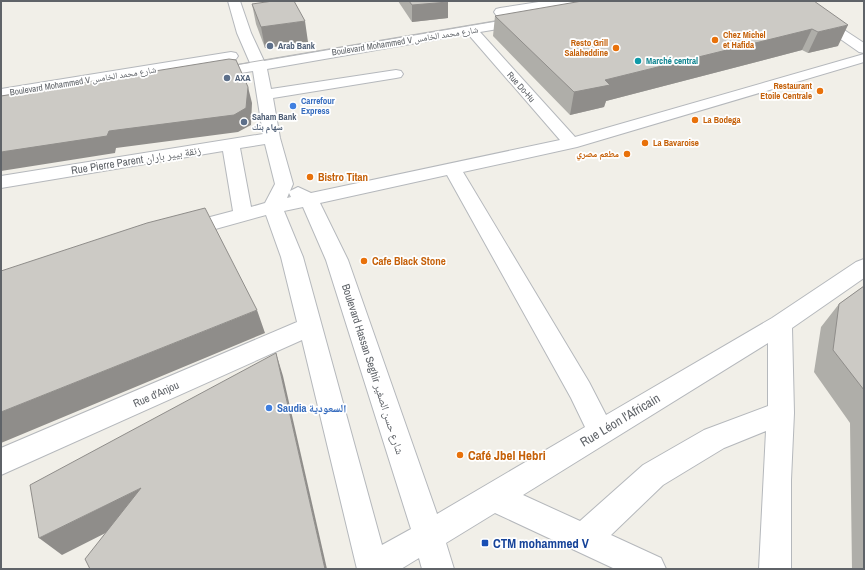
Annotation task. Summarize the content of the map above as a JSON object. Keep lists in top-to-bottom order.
{
  "streets": {
    "street": [
      "Boulevard Mohammed V شارع محمد الخامس",
      "Rue Do-Hu",
      "Rue Pierre Parent زنقة بيير باران",
      "Boulevard Hassan Seghir شارع حسن الصغير",
      "Rue d'Anjou",
      "Rue Léon l'Africain"
    ]
  },
  "crossings": [
    ["Boulevard Mohammed V شارع محمد الخامس", "Rue Do-Hu"],
    ["Boulevard Hassan Seghir شارع حسن الصغير", "Rue Léon l'Africain"]
  ],
  "places": {
    "other": [
      "Chez Michel et Hafida",
      "Arab Bank",
      "Resto Grill Salaheddine",
      "Marché central",
      "AXA",
      "Restaurant Etoile Centrale",
      "Carrefour Express",
      "La Bodega",
      "Saham Bank سهام بنك",
      "La Bavaroise",
      "مطعم مصري",
      "Bistro Titan",
      "Cafe Black Stone",
      "Saudia السعودية",
      "Café Jbel Hebri"
    ],
    "transit": ["CTM mohammed V"]
  }
}
